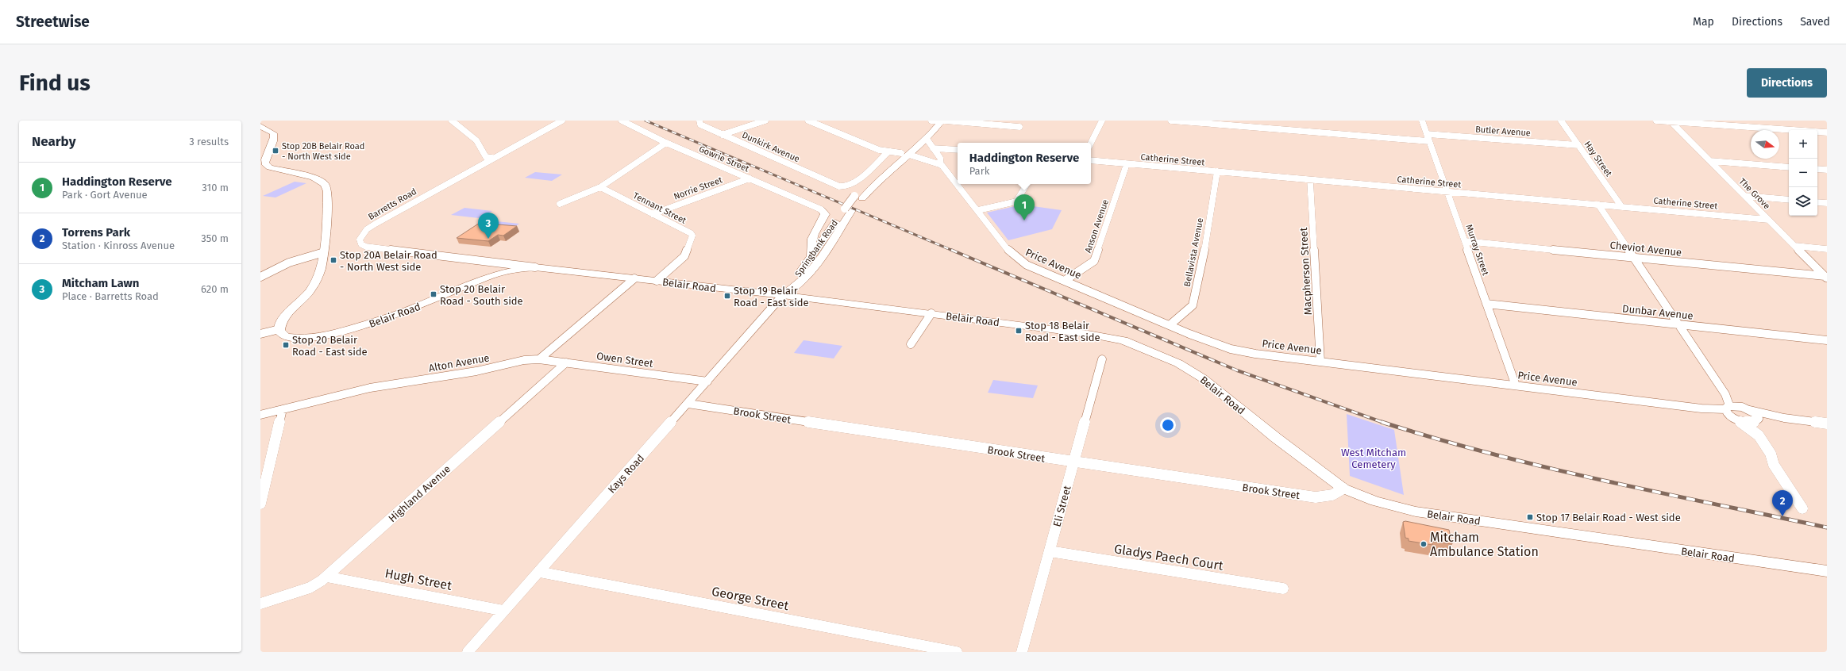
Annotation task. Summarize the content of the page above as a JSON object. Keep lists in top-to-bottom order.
{
  "streets": {
    "main road": ["Springbank Road", "Belair Road"],
    "street": [
      "Butler Avenue",
      "Dunkirk Avenue",
      "Gowrie Street",
      "Hay Street",
      "Catherine Street",
      "Norrie Street",
      "The Grove",
      "Barretts Road",
      "Tennant Street",
      "Anson Avenue",
      "Cheviot Avenue",
      "Murray Street",
      "Bellavista Avenue",
      "Price Avenue",
      "Macpherson Street",
      "Dunbar Avenue",
      "Owen Street",
      "Alton Avenue",
      "Brook Street",
      "Kays Road",
      "Highland Avenue",
      "Eli Street",
      "Gladys Paech Court",
      "Hugh Street",
      "George Street"
    ]
  },
  "crossings": [
    ["Butler Avenue", "Hay Street"],
    ["Butler Avenue", "Murray Street"],
    ["Gowrie Street", "Norrie Street"],
    ["Hay Street", "Catherine Street"],
    ["Catherine Street", "The Grove"],
    ["Catherine Street", "Anson Avenue"],
    ["Catherine Street", "Murray Street"],
    ["Catherine Street", "Bellavista Avenue"],
    ["Catherine Street", "Macpherson Street"],
    ["Norrie Street", "Tennant Street"],
    ["The Grove", "Cheviot Avenue"],
    ["Barretts Road", "Belair Road"],
    ["Tennant Street", "Belair Road"],
    ["Anson Avenue", "Price Avenue"],
    ["Springbank Road", "Price Avenue"],
    ["Springbank Road", "Belair Road"],
    ["Springbank Road", "Kays Road"],
    ["Cheviot Avenue", "Murray Street"],
    ["Murray Street", "Price Avenue"],
    ["Murray Street", "Dunbar Avenue"],
    ["Bellavista Avenue", "Price Avenue"],
    ["Price Avenue", "Macpherson Street"],
    ["Belair Road", "Brook Street"],
    ["Belair Road", "Kays Road"],
    ["Owen Street", "Alton Avenue"],
    ["Owen Street", "Kays Road"],
    ["Owen Street", "Highland Avenue"],
    ["Brook Street", "Kays Road"],
    ["Brook Street", "Eli Street"],
    ["Kays Road", "Hugh Street"],
    ["Kays Road", "George Street"],
    ["Highland Avenue", "Hugh Street"],
    ["Eli Street", "Gladys Paech Court"]
  ],
  "parks": ["West Mitcham Cemetery"],
  "places": {
    "transit": [
      "Stop 20B Belair Road - North West side",
      "Stop 20A Belair Road - North West side",
      "Stop 20 Belair Road - South side",
      "Stop 19 Belair Road - East side",
      "Stop 18 Belair Road - East side",
      "Stop 20 Belair Road - East side",
      "Stop 17 Belair Road - West side"
    ],
    "other": ["Mitcham Ambulance Station"]
  },
  "north": "right",
  "page": {
    "header": "Streetwise",
    "nav": ["Map", "Directions", "Saved"],
    "buttons": "Directions",
    "title": "Find us",
    "heading": ["Nearby", "3 results"],
    "map_buttons": ["+", "−"],
    "popup": ["Haddington Reserve", "Park"],
    "list": [
      {
        "mark": "1",
        "name": "Haddington Reserve",
        "note": "Park · Gort Avenue",
        "value": "310 m"
      },
      {
        "mark": "2",
        "name": "Torrens Park",
        "note": "Station · Kinross Avenue",
        "value": "350 m"
      },
      {
        "mark": "3",
        "name": "Mitcham Lawn",
        "note": "Place · Barretts Road",
        "value": "620 m"
      }
    ],
    "pins": ["1", "3", "2"]
  }
}
